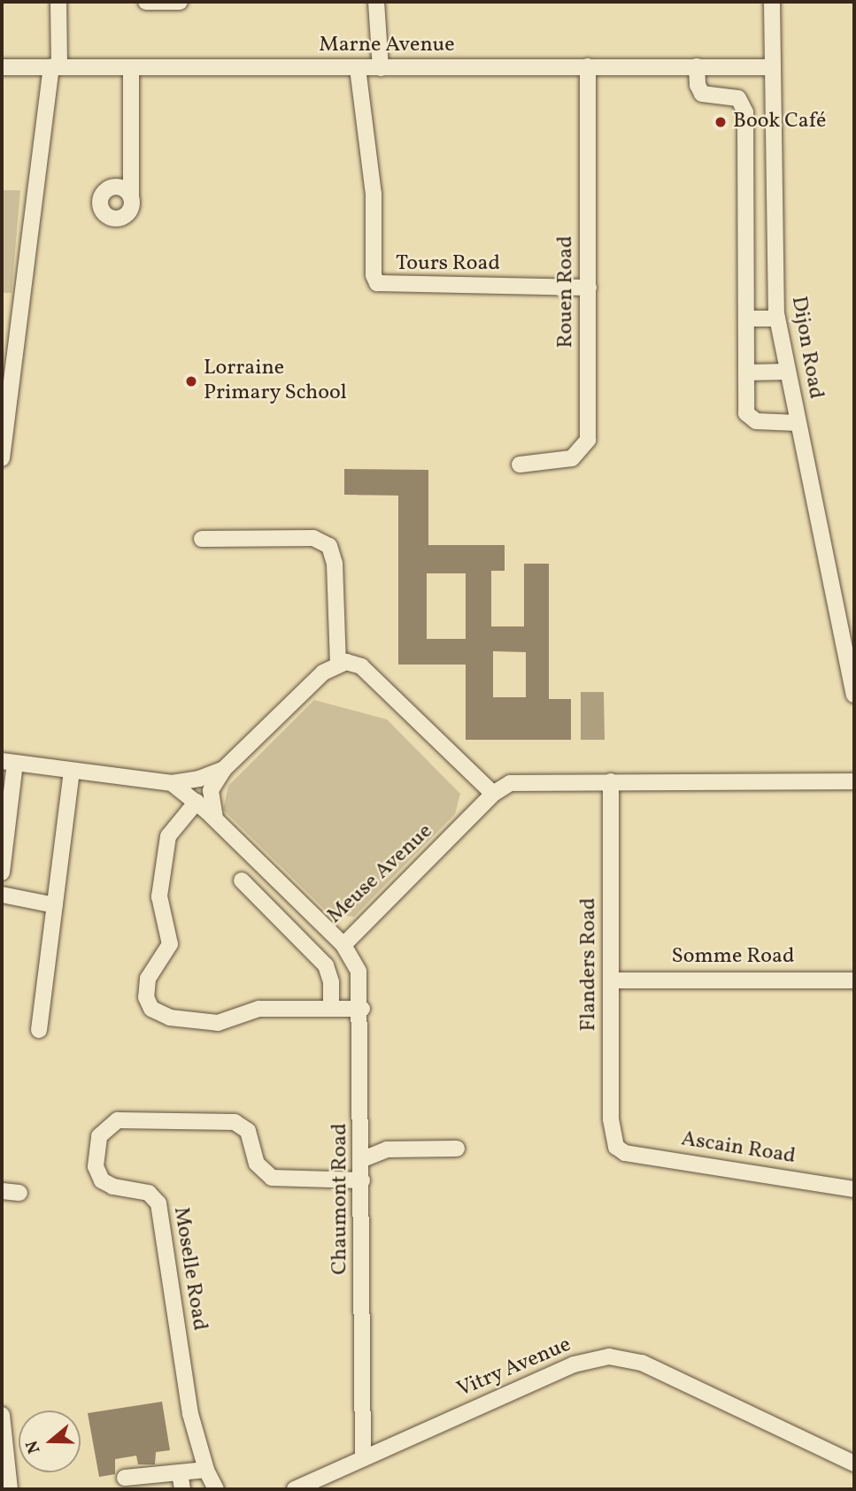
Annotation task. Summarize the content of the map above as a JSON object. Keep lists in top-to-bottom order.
{
  "streets": {
    "street": [
      "Marne Avenue",
      "Tours Road",
      "Rouen Road",
      "Dijon Road",
      "Meuse Avenue",
      "Somme Road",
      "Flanders Road",
      "Ascain Road",
      "Chaumont Road",
      "Moselle Road",
      "Vitry Avenue"
    ]
  },
  "crossings": [
    ["Marne Avenue", "Tours Road"],
    ["Marne Avenue", "Rouen Road"],
    ["Marne Avenue", "Dijon Road"],
    ["Tours Road", "Rouen Road"],
    ["Meuse Avenue", "Flanders Road"],
    ["Meuse Avenue", "Chaumont Road"],
    ["Somme Road", "Flanders Road"],
    ["Flanders Road", "Ascain Road"],
    ["Chaumont Road", "Moselle Road"],
    ["Chaumont Road", "Vitry Avenue"]
  ],
  "places": ["Book Café", "Lorraine Primary School"],
  "north": "left"
}
